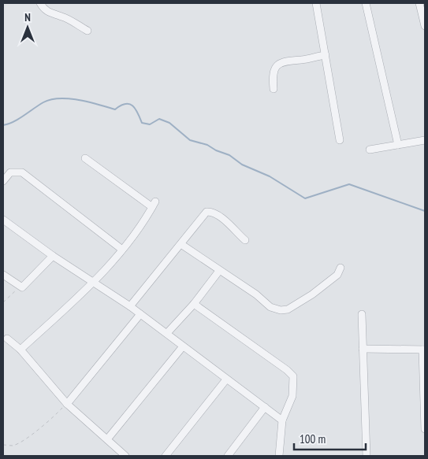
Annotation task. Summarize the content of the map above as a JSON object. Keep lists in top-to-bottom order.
{
  "scale_bar": "100 m",
  "north": "top"
}
